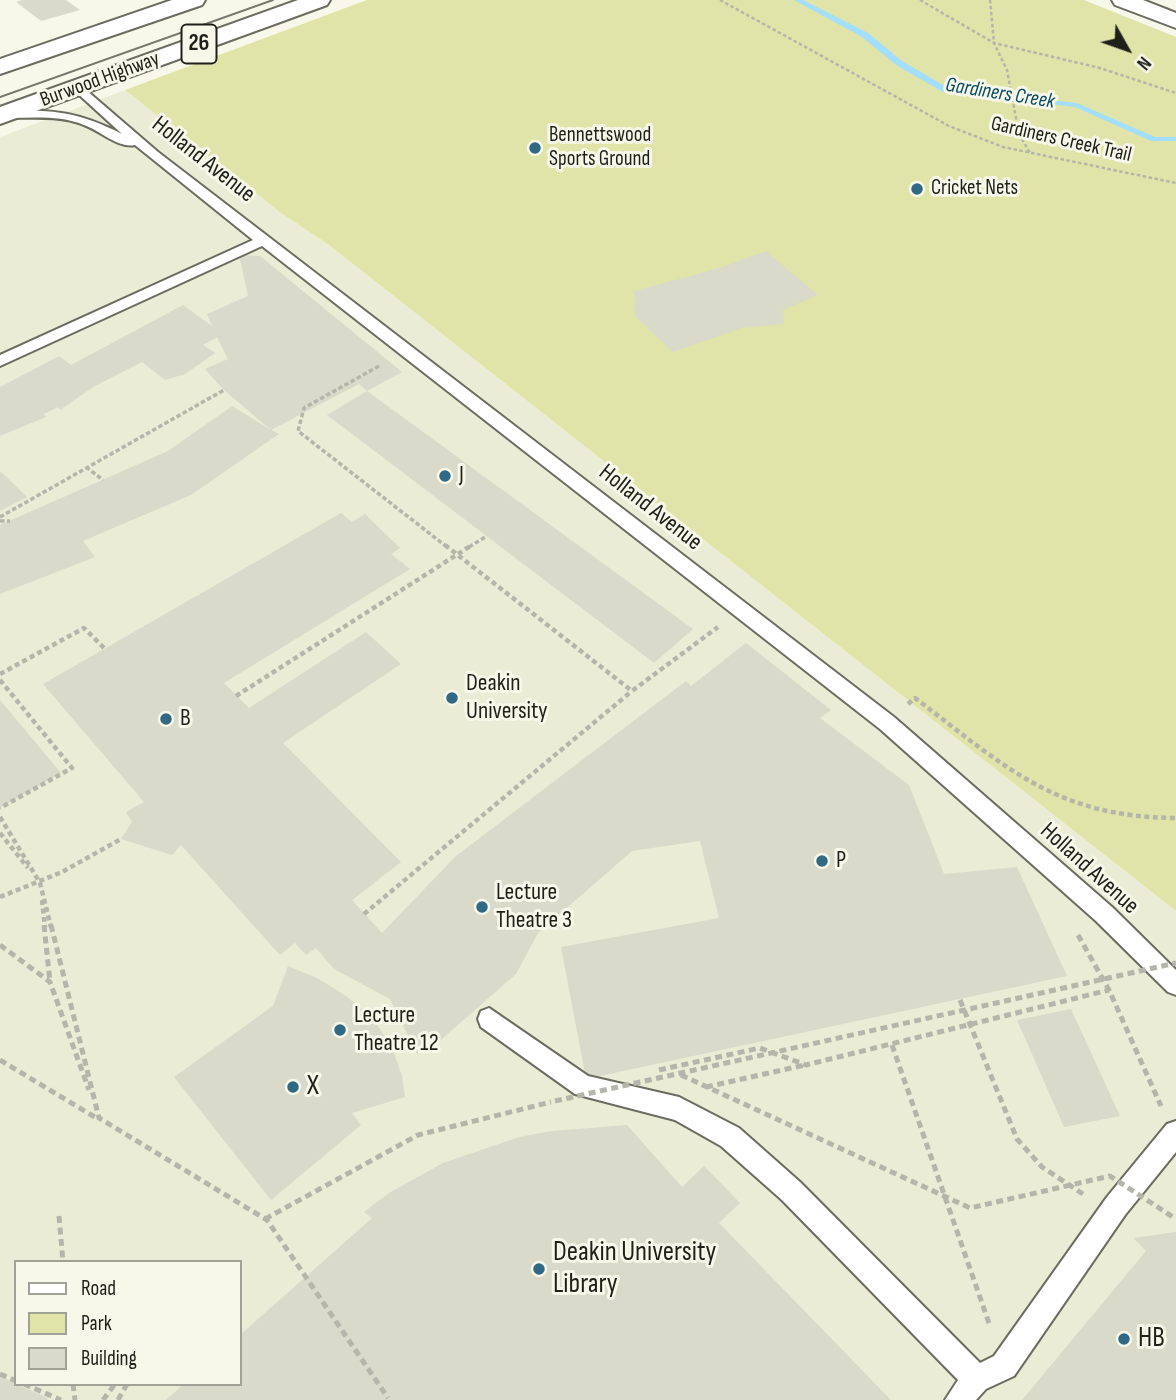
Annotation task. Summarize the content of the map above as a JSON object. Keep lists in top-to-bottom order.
{
  "streets": {
    "main road": ["26", "Burwood Highway"],
    "lane": ["Holland Avenue"],
    "path": ["Gardiners Creek Trail"]
  },
  "crossings": [
    ["Burwood Highway", "Holland Avenue"]
  ],
  "water": ["Gardiners Creek"],
  "places": [
    "Bennettswood Sports Ground",
    "Cricket Nets",
    "J",
    "Deakin University",
    "B",
    "P",
    "Lecture Theatre 3",
    "Lecture Theatre 12",
    "X",
    "Deakin University Library",
    "HB"
  ],
  "legend": ["Road", "Park", "Building"],
  "north": "bottom right"
}
